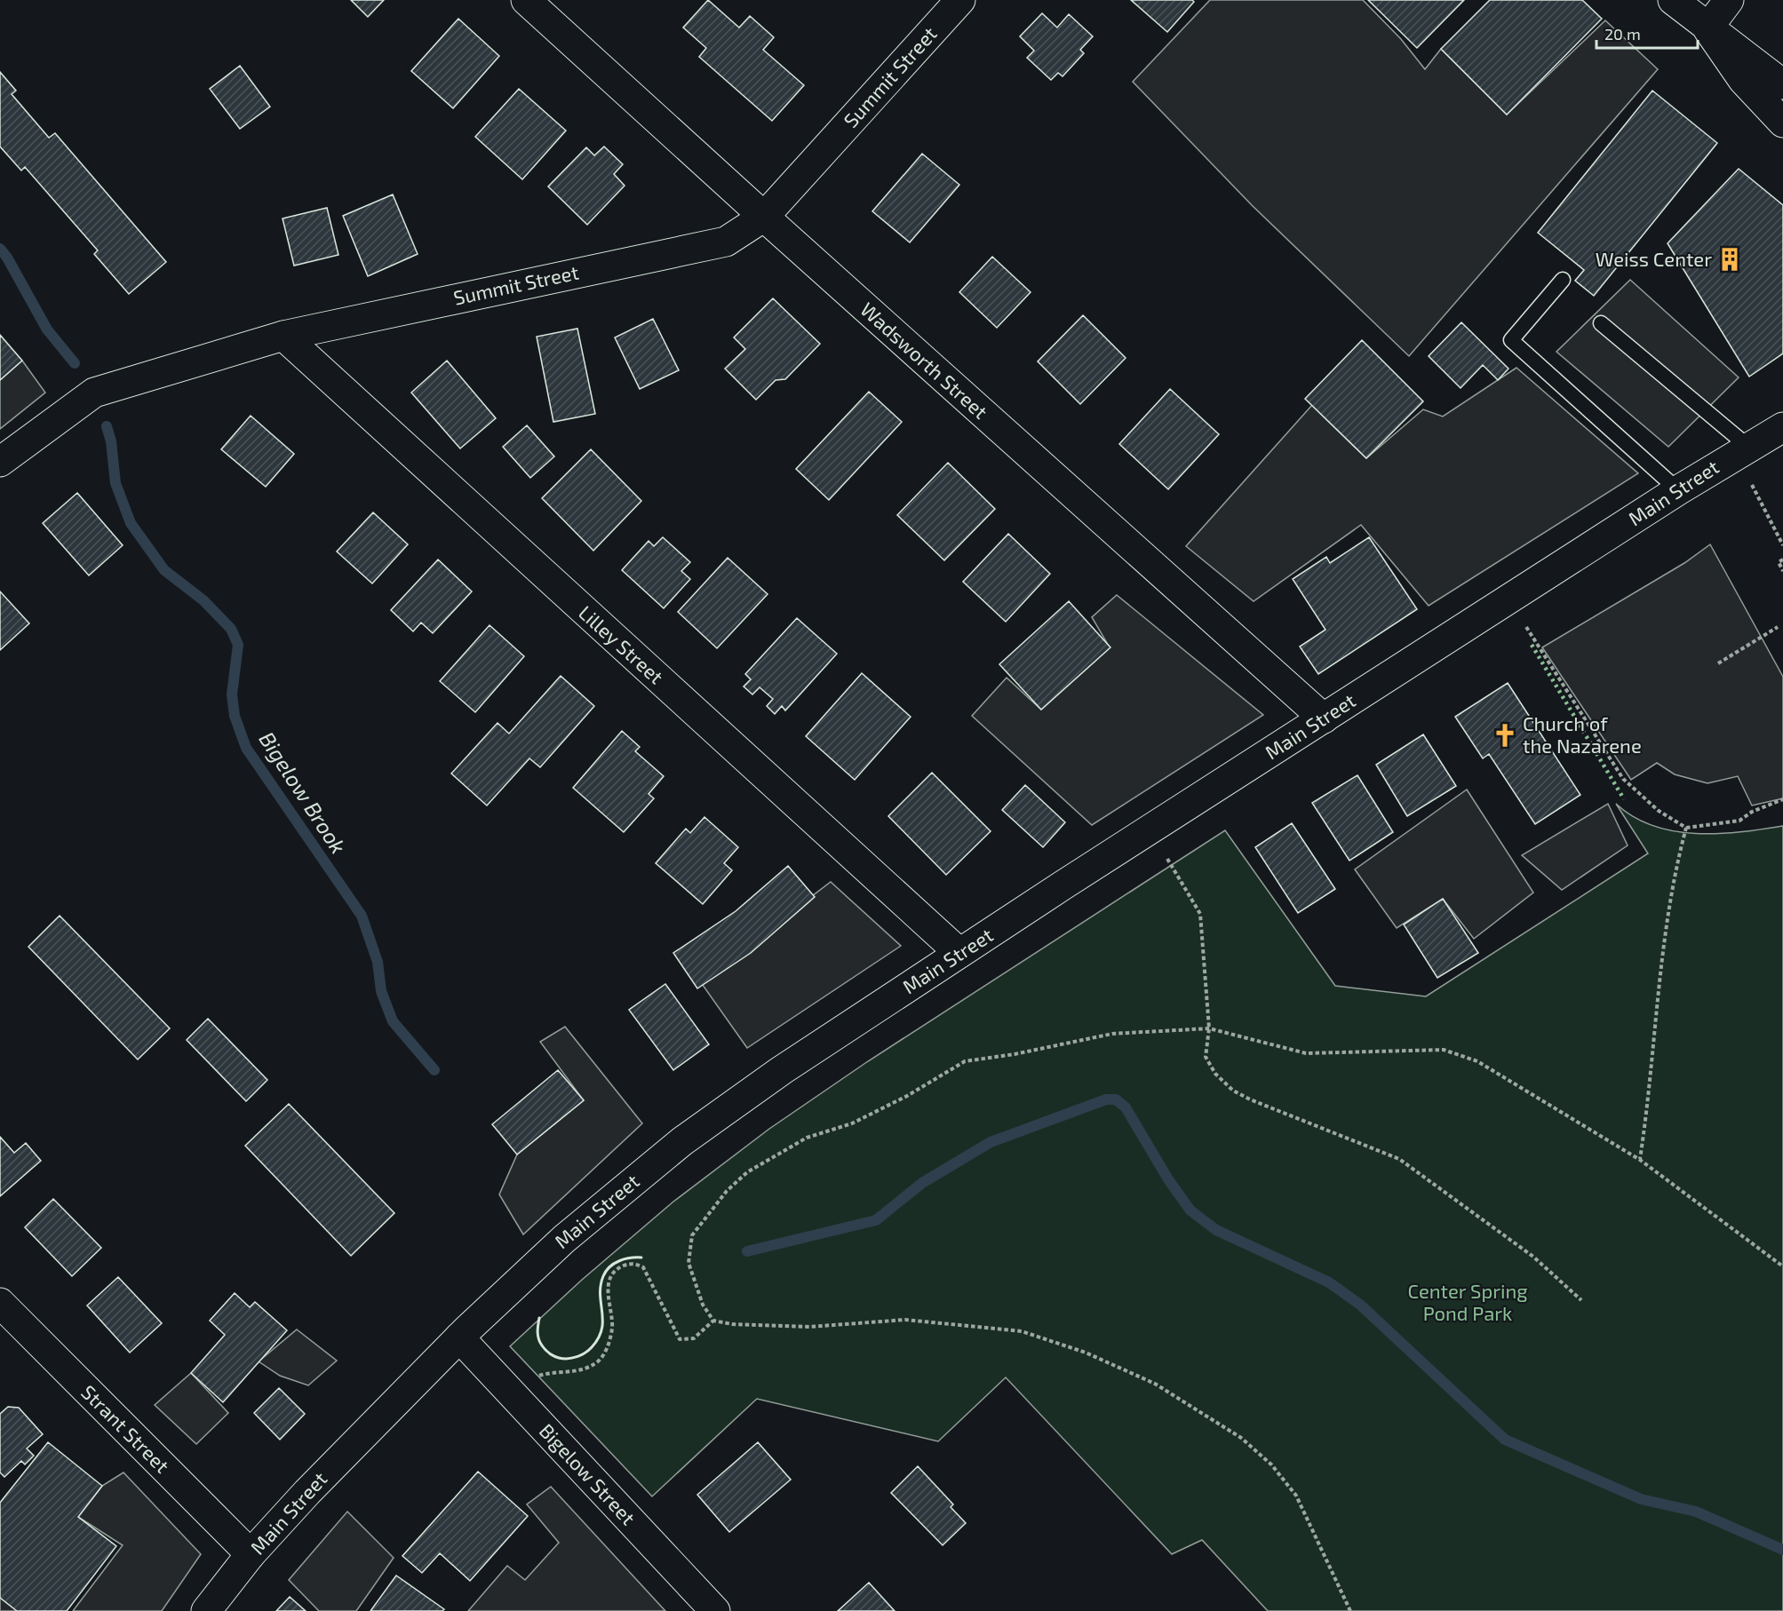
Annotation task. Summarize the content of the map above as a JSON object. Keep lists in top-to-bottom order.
{
  "streets": {
    "street": [
      "Summit Street",
      "Wadsworth Street",
      "Main Street",
      "Lilley Street",
      "Strant Street",
      "Bigelow Street"
    ]
  },
  "crossings": [
    ["Summit Street", "Wadsworth Street"],
    ["Summit Street", "Lilley Street"],
    ["Wadsworth Street", "Main Street"],
    ["Main Street", "Lilley Street"],
    ["Main Street", "Strant Street"],
    ["Main Street", "Bigelow Street"]
  ],
  "water": ["Bigelow Brook"],
  "parks": ["Center Spring Pond Park"],
  "places": {
    "building": ["Weiss Center"],
    "church": ["Church of the Nazarene"]
  },
  "scale_bar": "20 m"
}
